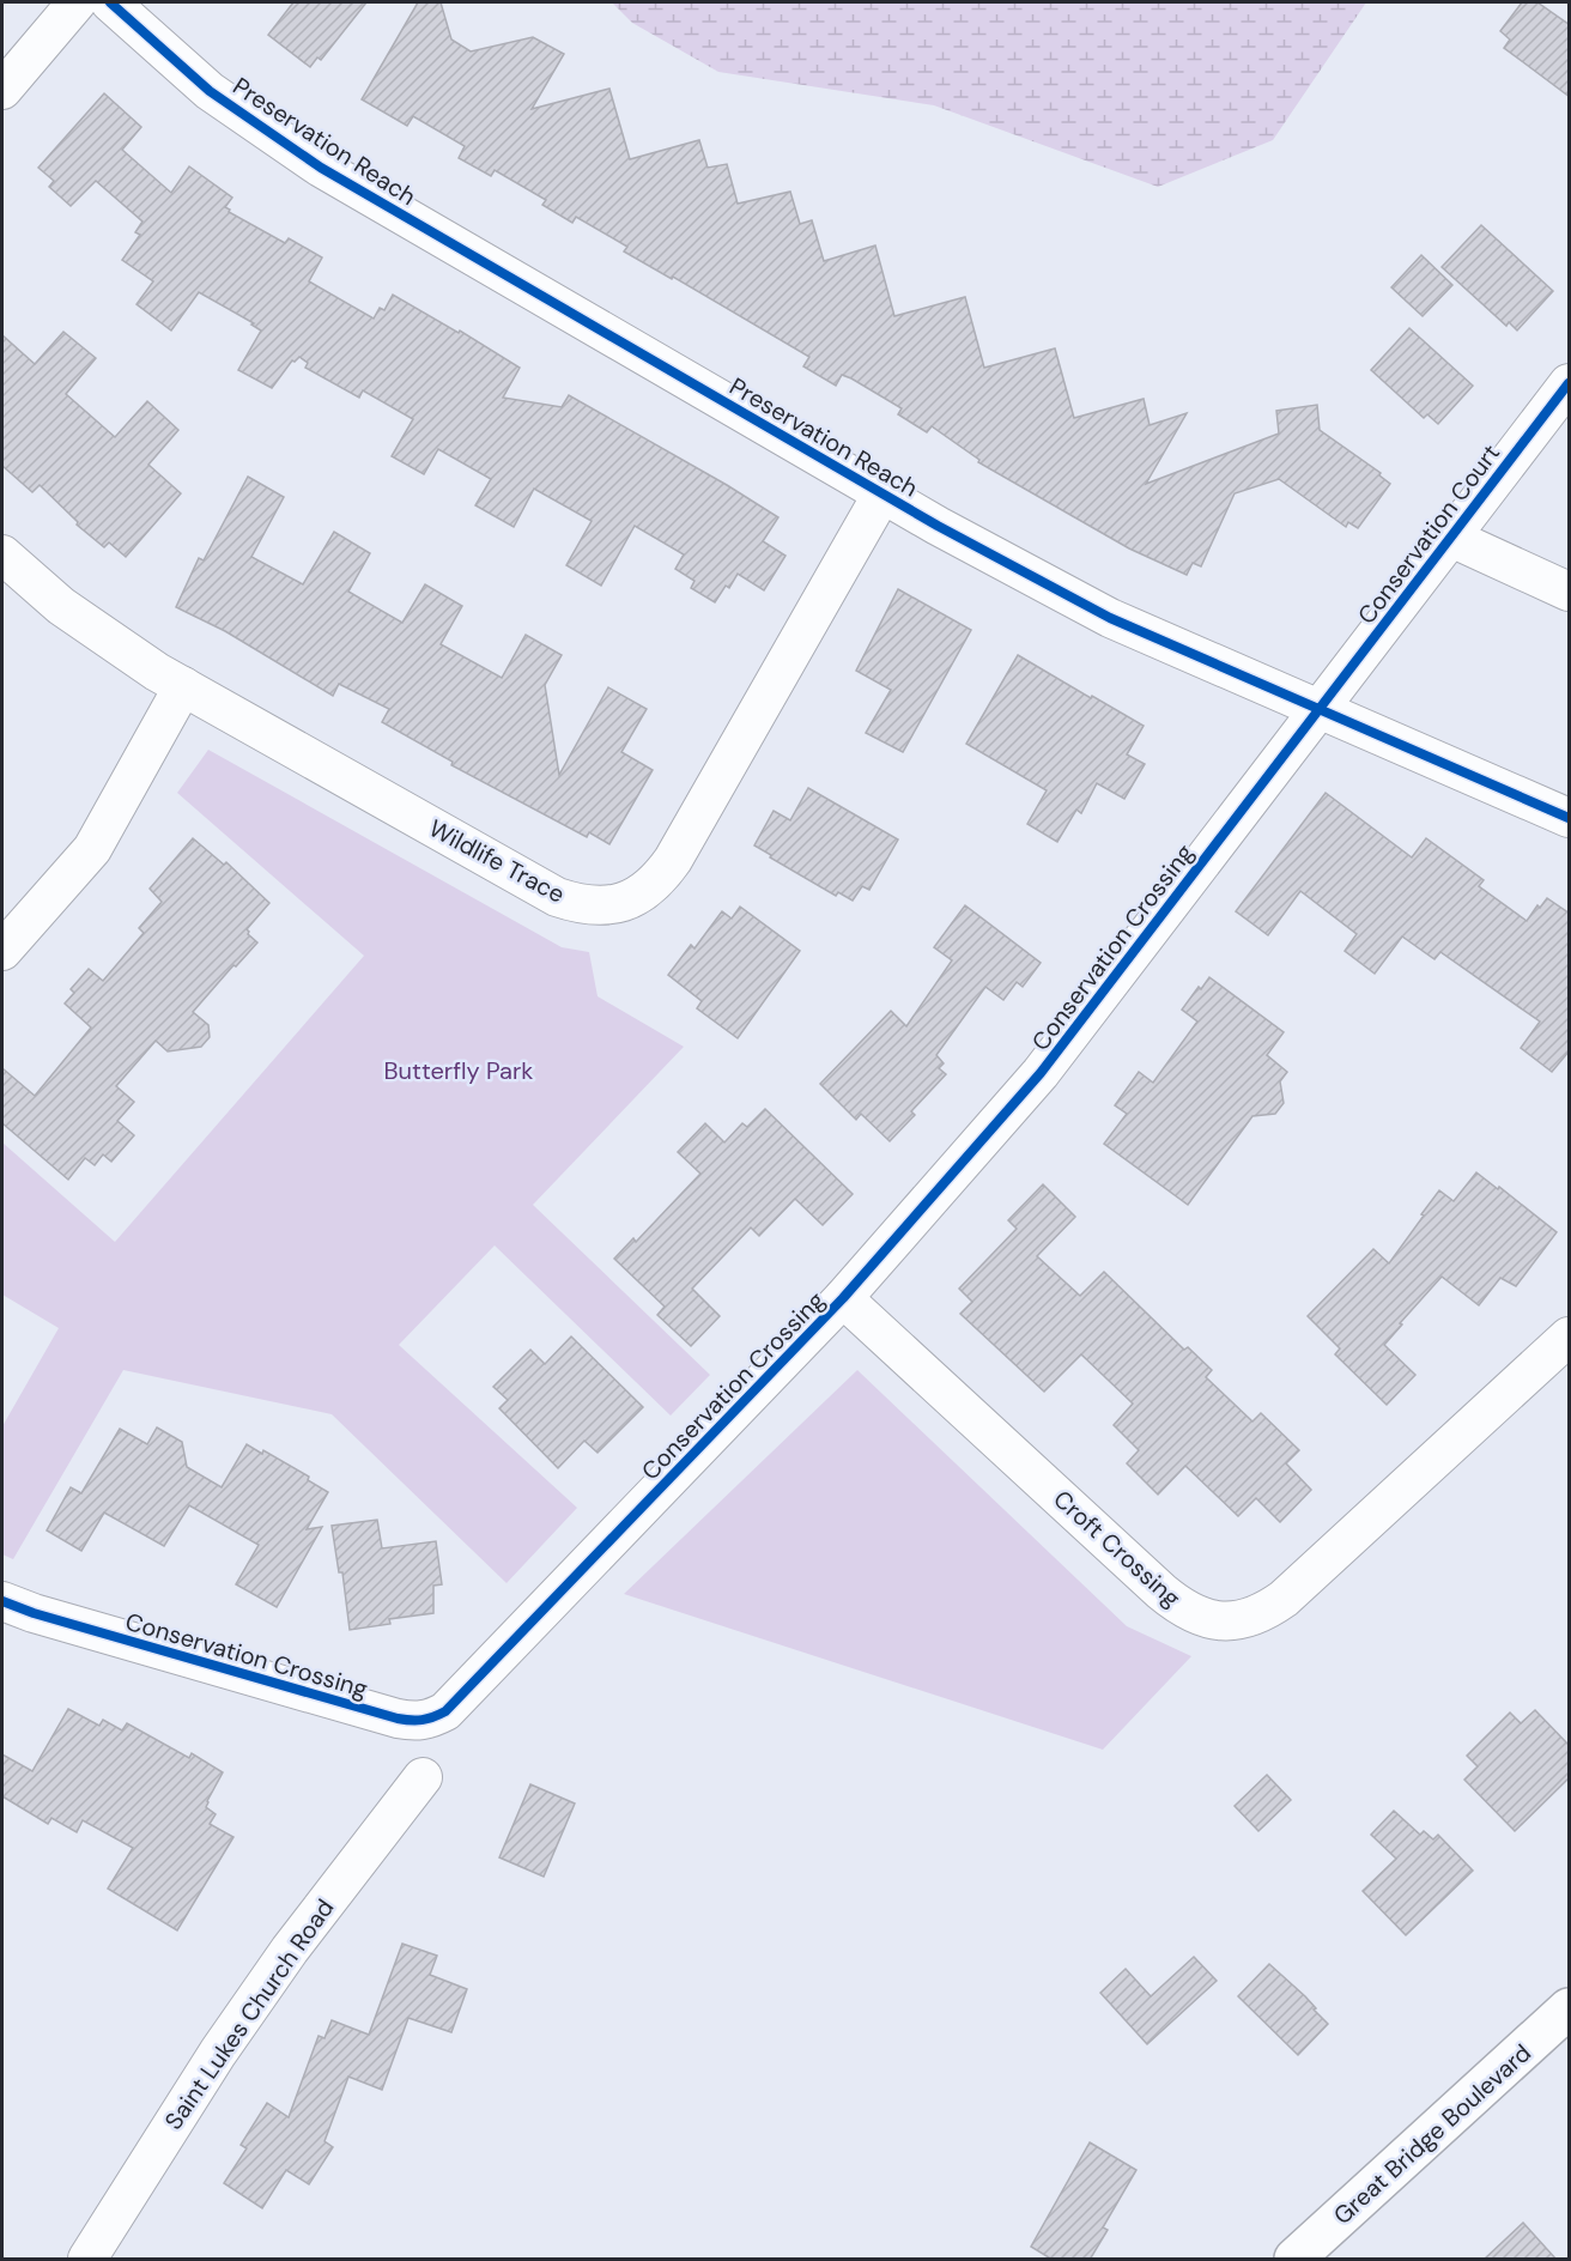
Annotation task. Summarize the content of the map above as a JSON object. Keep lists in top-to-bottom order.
{
  "streets": {
    "main road": ["Great Bridge Boulevard"],
    "street": [
      "Preservation Reach",
      "Conservation Court",
      "Wildlife Trace",
      "Conservation Crossing",
      "Croft Crossing",
      "Saint Lukes Church Road"
    ]
  },
  "crossings": [
    ["Preservation Reach", "Conservation Court"],
    ["Preservation Reach", "Wildlife Trace"],
    ["Preservation Reach", "Conservation Crossing"],
    ["Conservation Court", "Conservation Crossing"],
    ["Conservation Crossing", "Croft Crossing"]
  ],
  "parks": ["Butterfly Park"]
}
